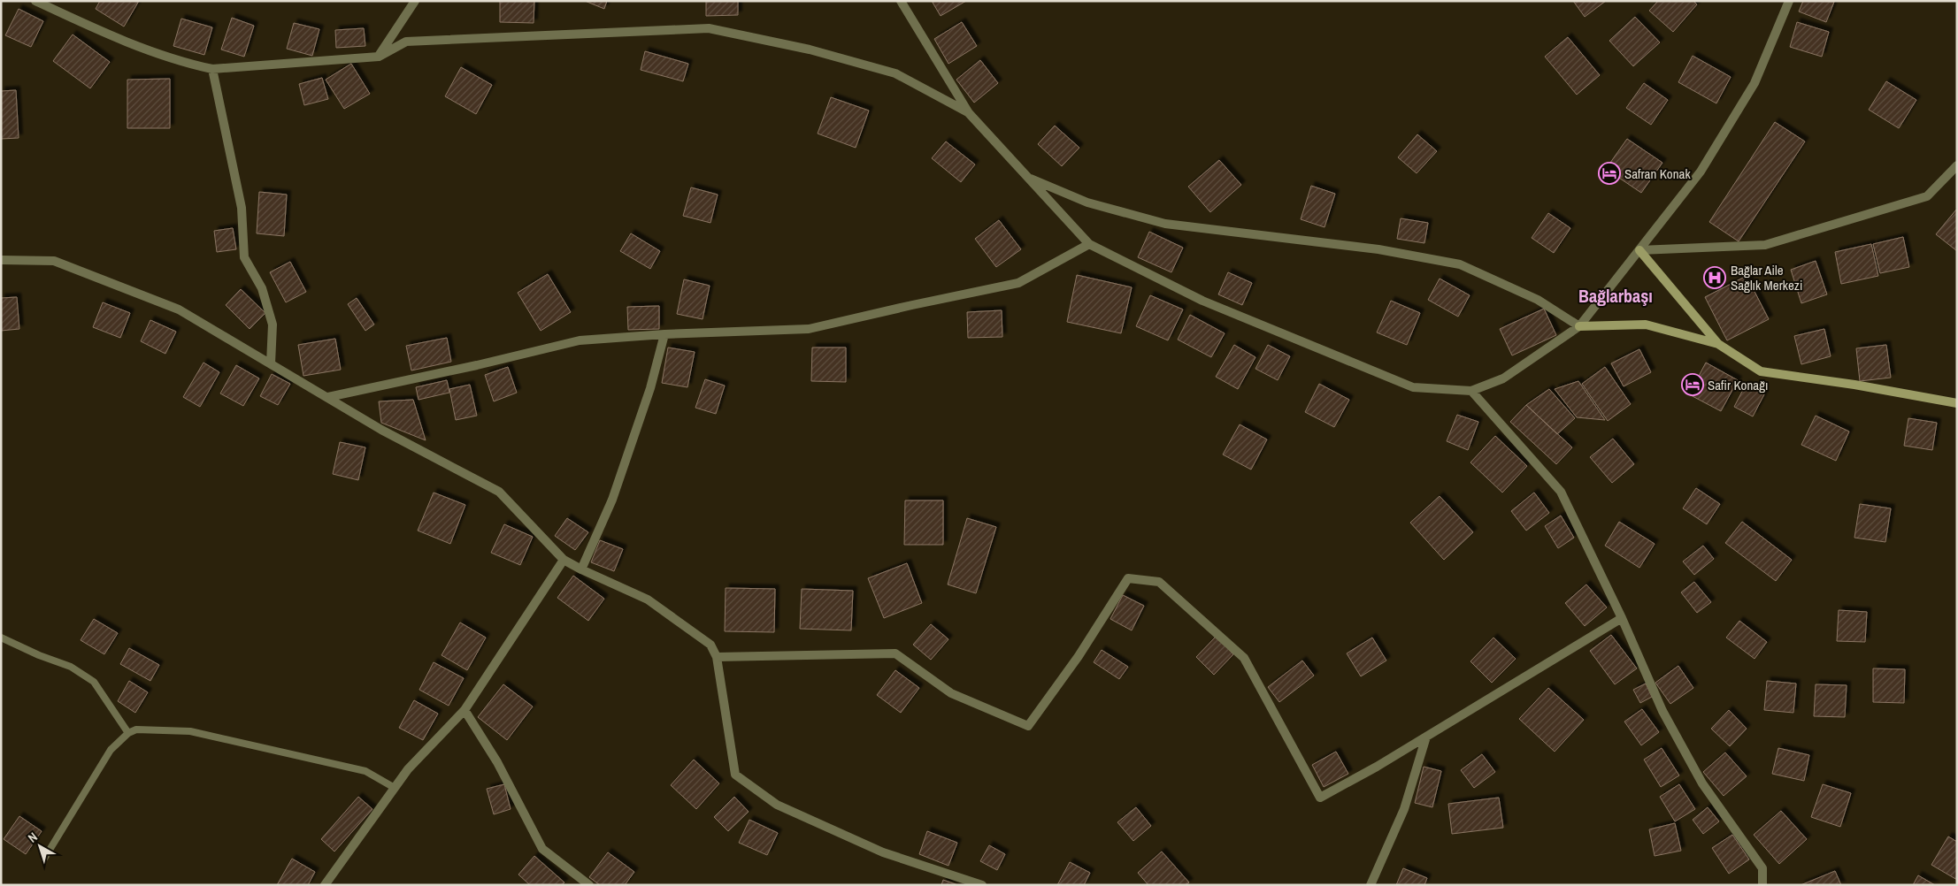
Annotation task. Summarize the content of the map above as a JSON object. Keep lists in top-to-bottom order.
{
  "districts": ["Bağlarbaşı"],
  "places": {
    "hotel": ["Safran Konak", "Safir Konağı"],
    "hospital": ["Bağlar Aile Sağlık Merkezi"]
  },
  "north": "top left"
}
